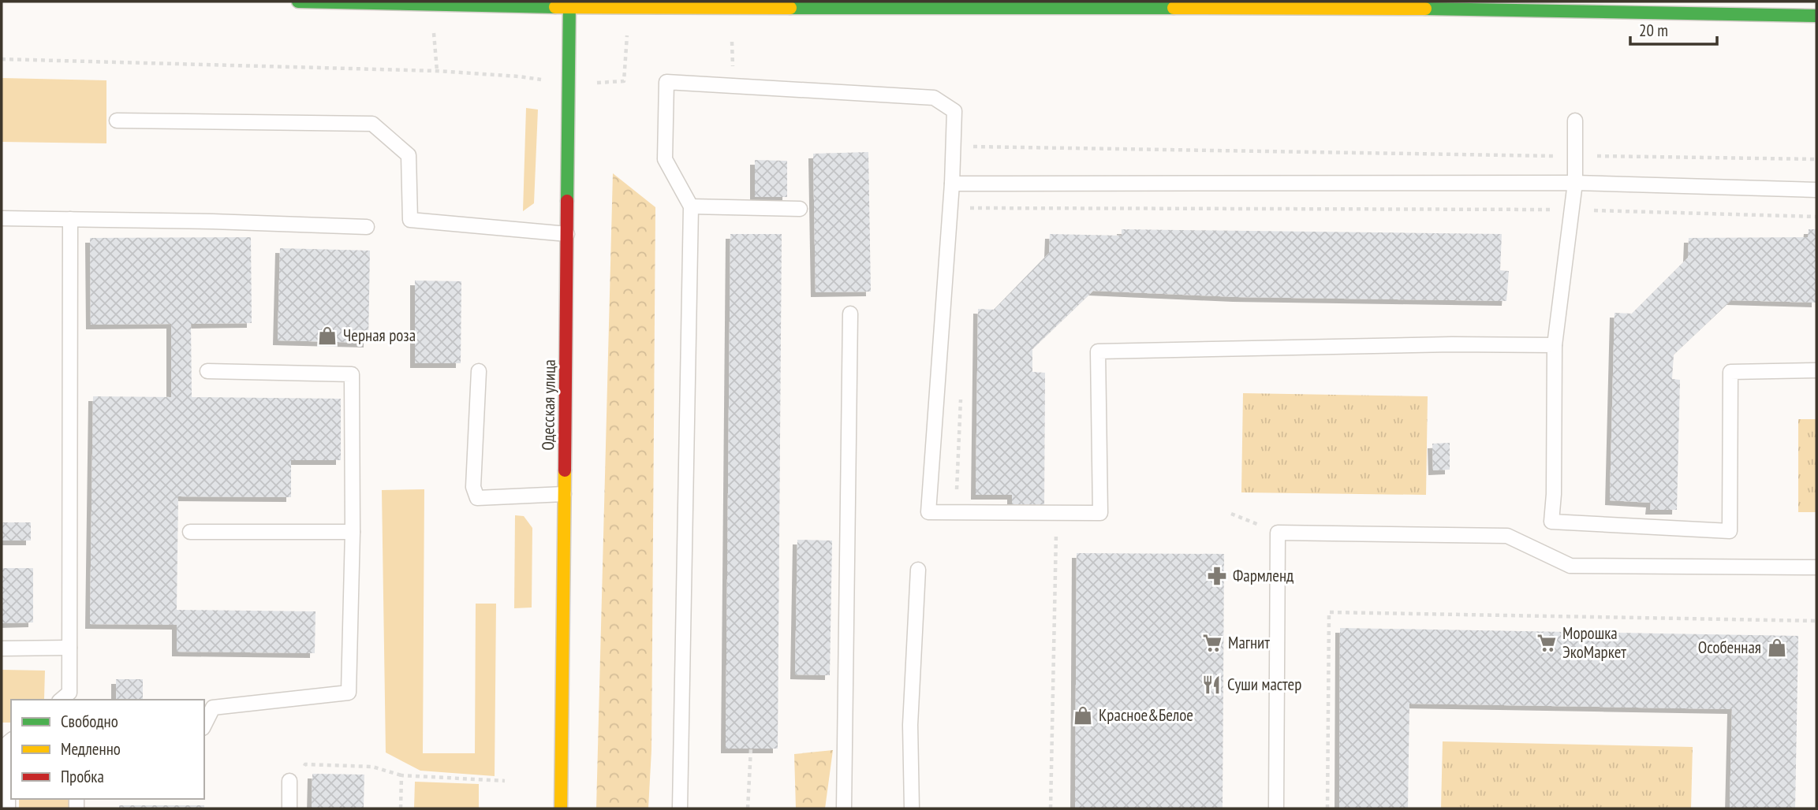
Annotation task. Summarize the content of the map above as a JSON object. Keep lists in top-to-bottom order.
{
  "streets": {
    "street": ["Одесская улица"]
  },
  "places": {
    "shop": ["Черная роза", "Особенная", "Красное&Белое"],
    "pharmacy": ["Фармленд"],
    "supermarket": ["Магнит", "Морошка ЭкоМаркет"],
    "restaurant": ["Суши мастер"]
  },
  "legend": ["Свободно", "Медленно", "Пробка"],
  "scale_bar": "20 m"
}
